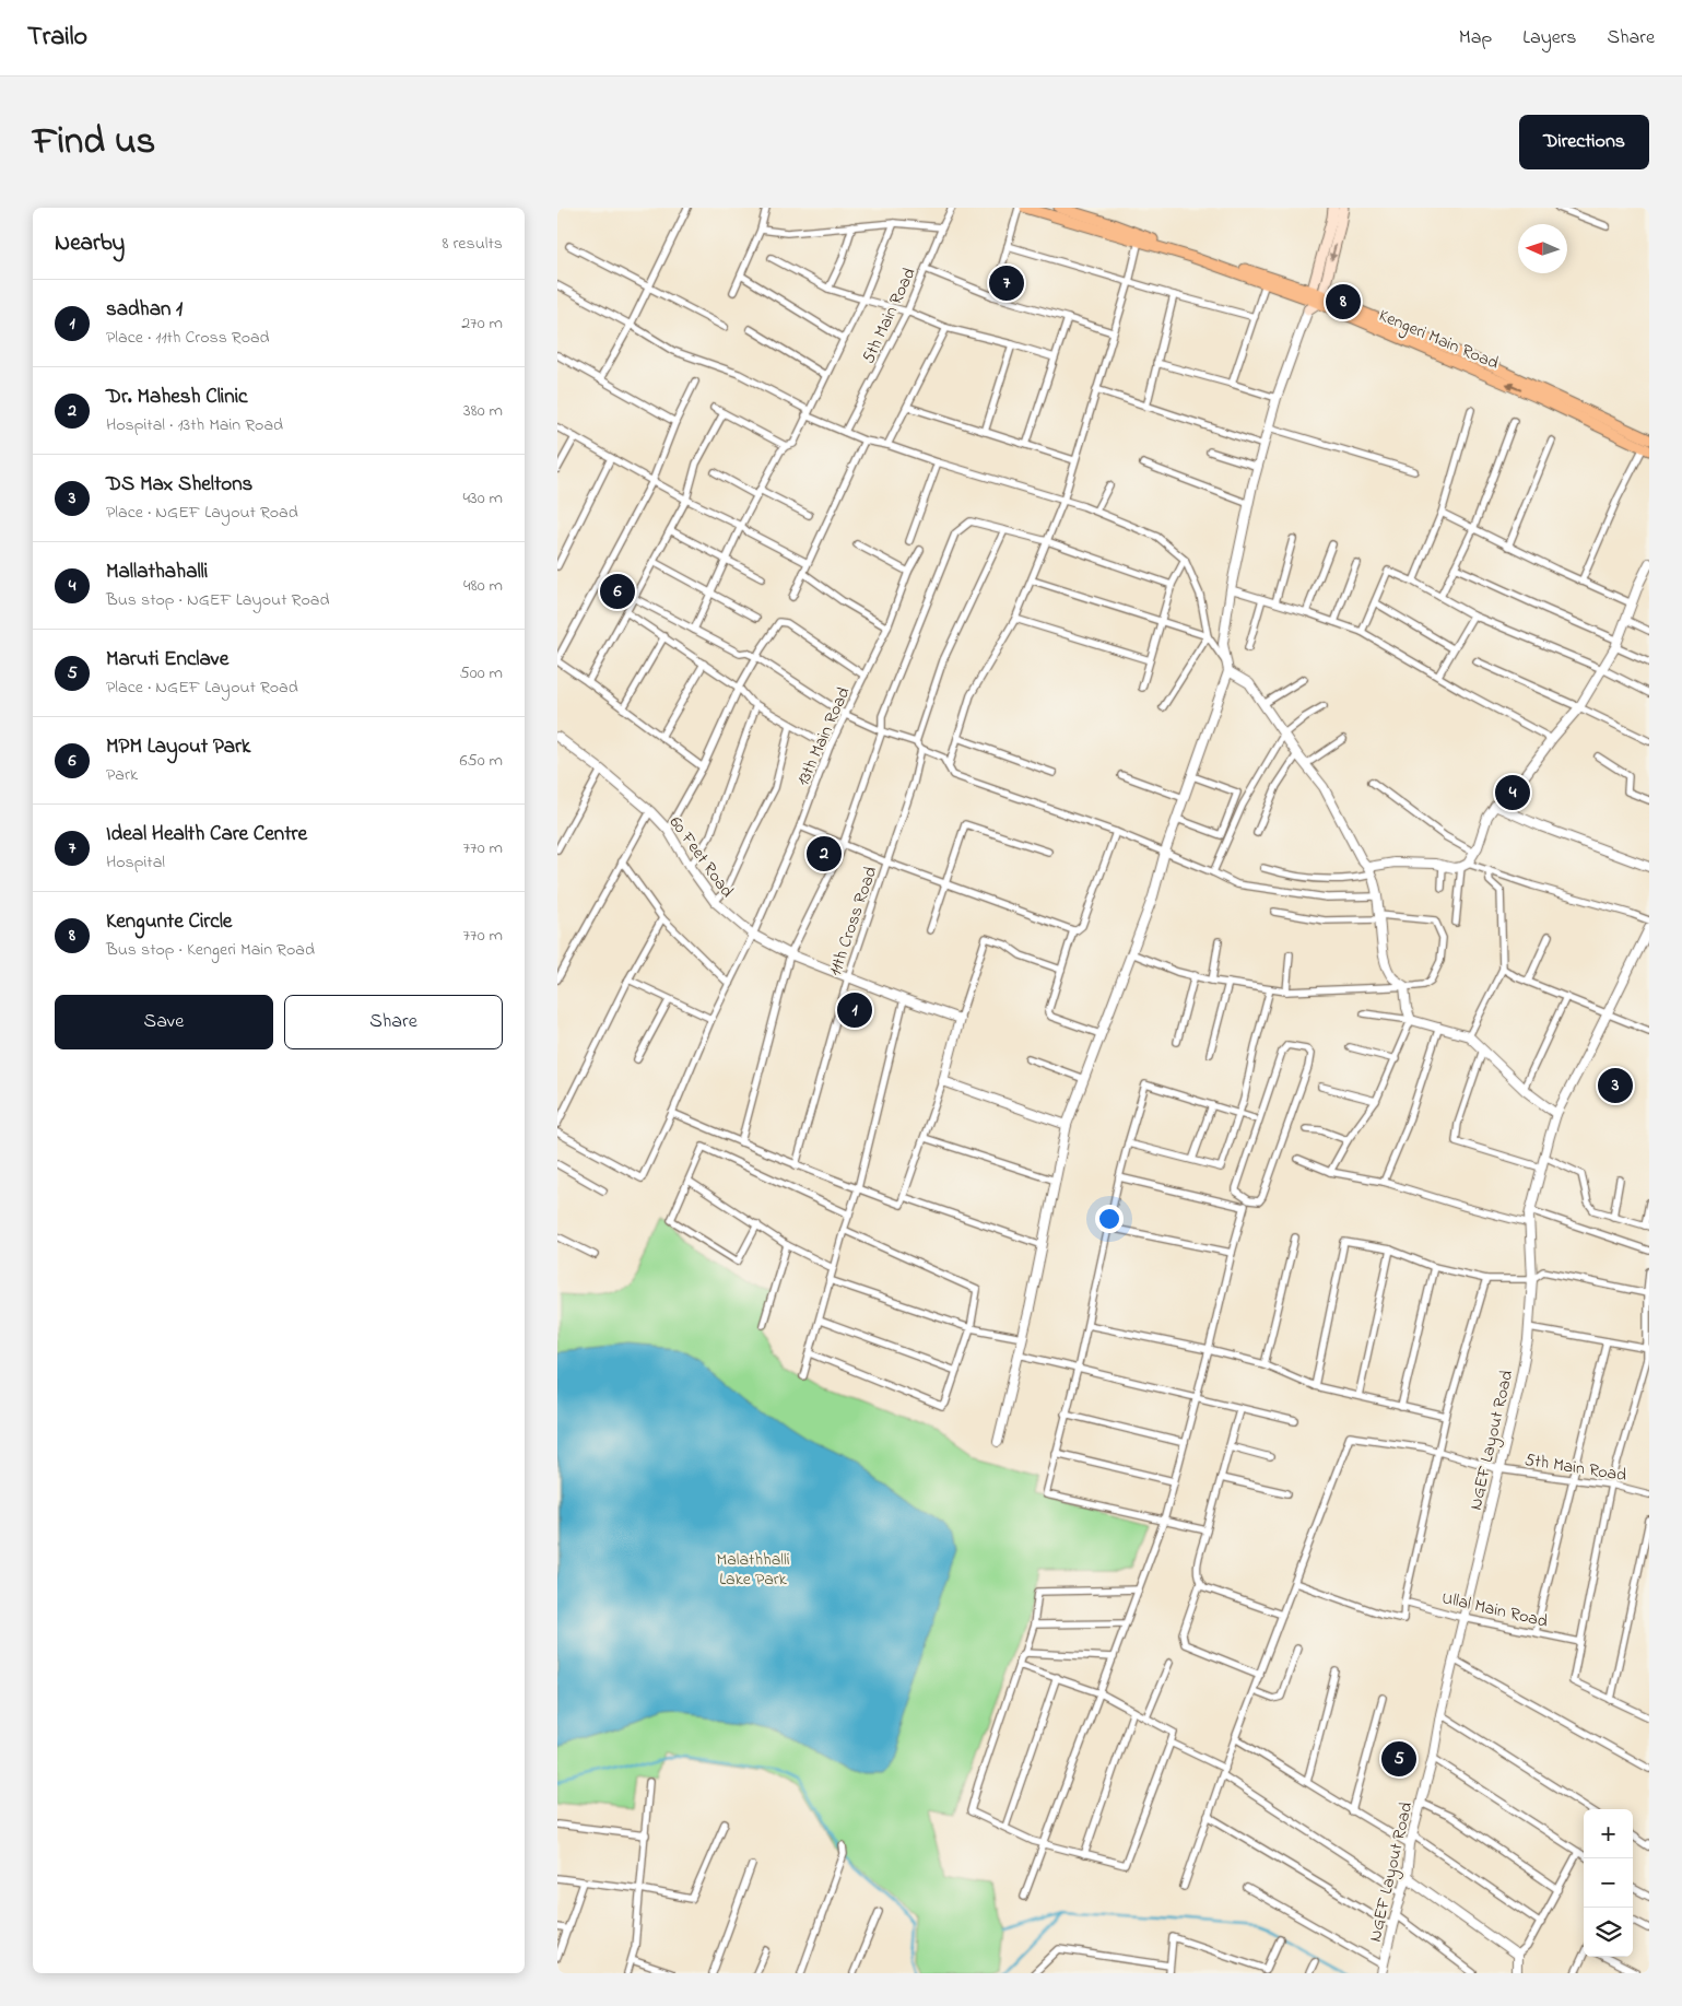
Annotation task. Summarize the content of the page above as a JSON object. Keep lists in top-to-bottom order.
{
  "streets": {
    "main road": ["Kengeri Main Road"],
    "street": [
      "5th Main Road",
      "13th Main Road",
      "60 Feet Road",
      "11th Cross Road",
      "NGEF Layout Road",
      "Ullal Main Road"
    ]
  },
  "crossings": [
    ["5th Main Road", "NGEF Layout Road"],
    ["13th Main Road", "60 Feet Road"],
    ["60 Feet Road", "11th Cross Road"],
    ["NGEF Layout Road", "Ullal Main Road"]
  ],
  "parks": ["Malathhalli Lake Park"],
  "north": "left",
  "page": {
    "header": "Trailo",
    "nav": ["Map", "Layers", "Share"],
    "title": "Find us",
    "buttons": [
      "Directions",
      ["Save", "Share"]
    ],
    "heading": ["Nearby", "8 results"],
    "pins": [
      "7",
      "8",
      "6",
      "4",
      "2",
      "1",
      "3",
      "5"
    ],
    "list": [
      {
        "mark": "1",
        "name": "sadhan 1",
        "note": "Place · 11th Cross Road",
        "value": "270 m"
      },
      {
        "mark": "2",
        "name": "Dr. Mahesh Clinic",
        "note": "Hospital · 13th Main Road",
        "value": "380 m"
      },
      {
        "mark": "3",
        "name": "DS Max Sheltons",
        "note": "Place · NGEF Layout Road",
        "value": "430 m"
      },
      {
        "mark": "4",
        "name": "Mallathahalli",
        "note": "Bus stop · NGEF Layout Road",
        "value": "480 m"
      },
      {
        "mark": "5",
        "name": "Maruti Enclave",
        "note": "Place · NGEF Layout Road",
        "value": "500 m"
      },
      {
        "mark": "6",
        "name": "MPM Layout Park",
        "note": "Park",
        "value": "650 m"
      },
      {
        "mark": "7",
        "name": "Ideal Health Care Centre",
        "note": "Hospital",
        "value": "770 m"
      },
      {
        "mark": "8",
        "name": "Kengunte Circle",
        "note": "Bus stop · Kengeri Main Road",
        "value": "770 m"
      }
    ],
    "map_buttons": ["+", "−"]
  }
}
